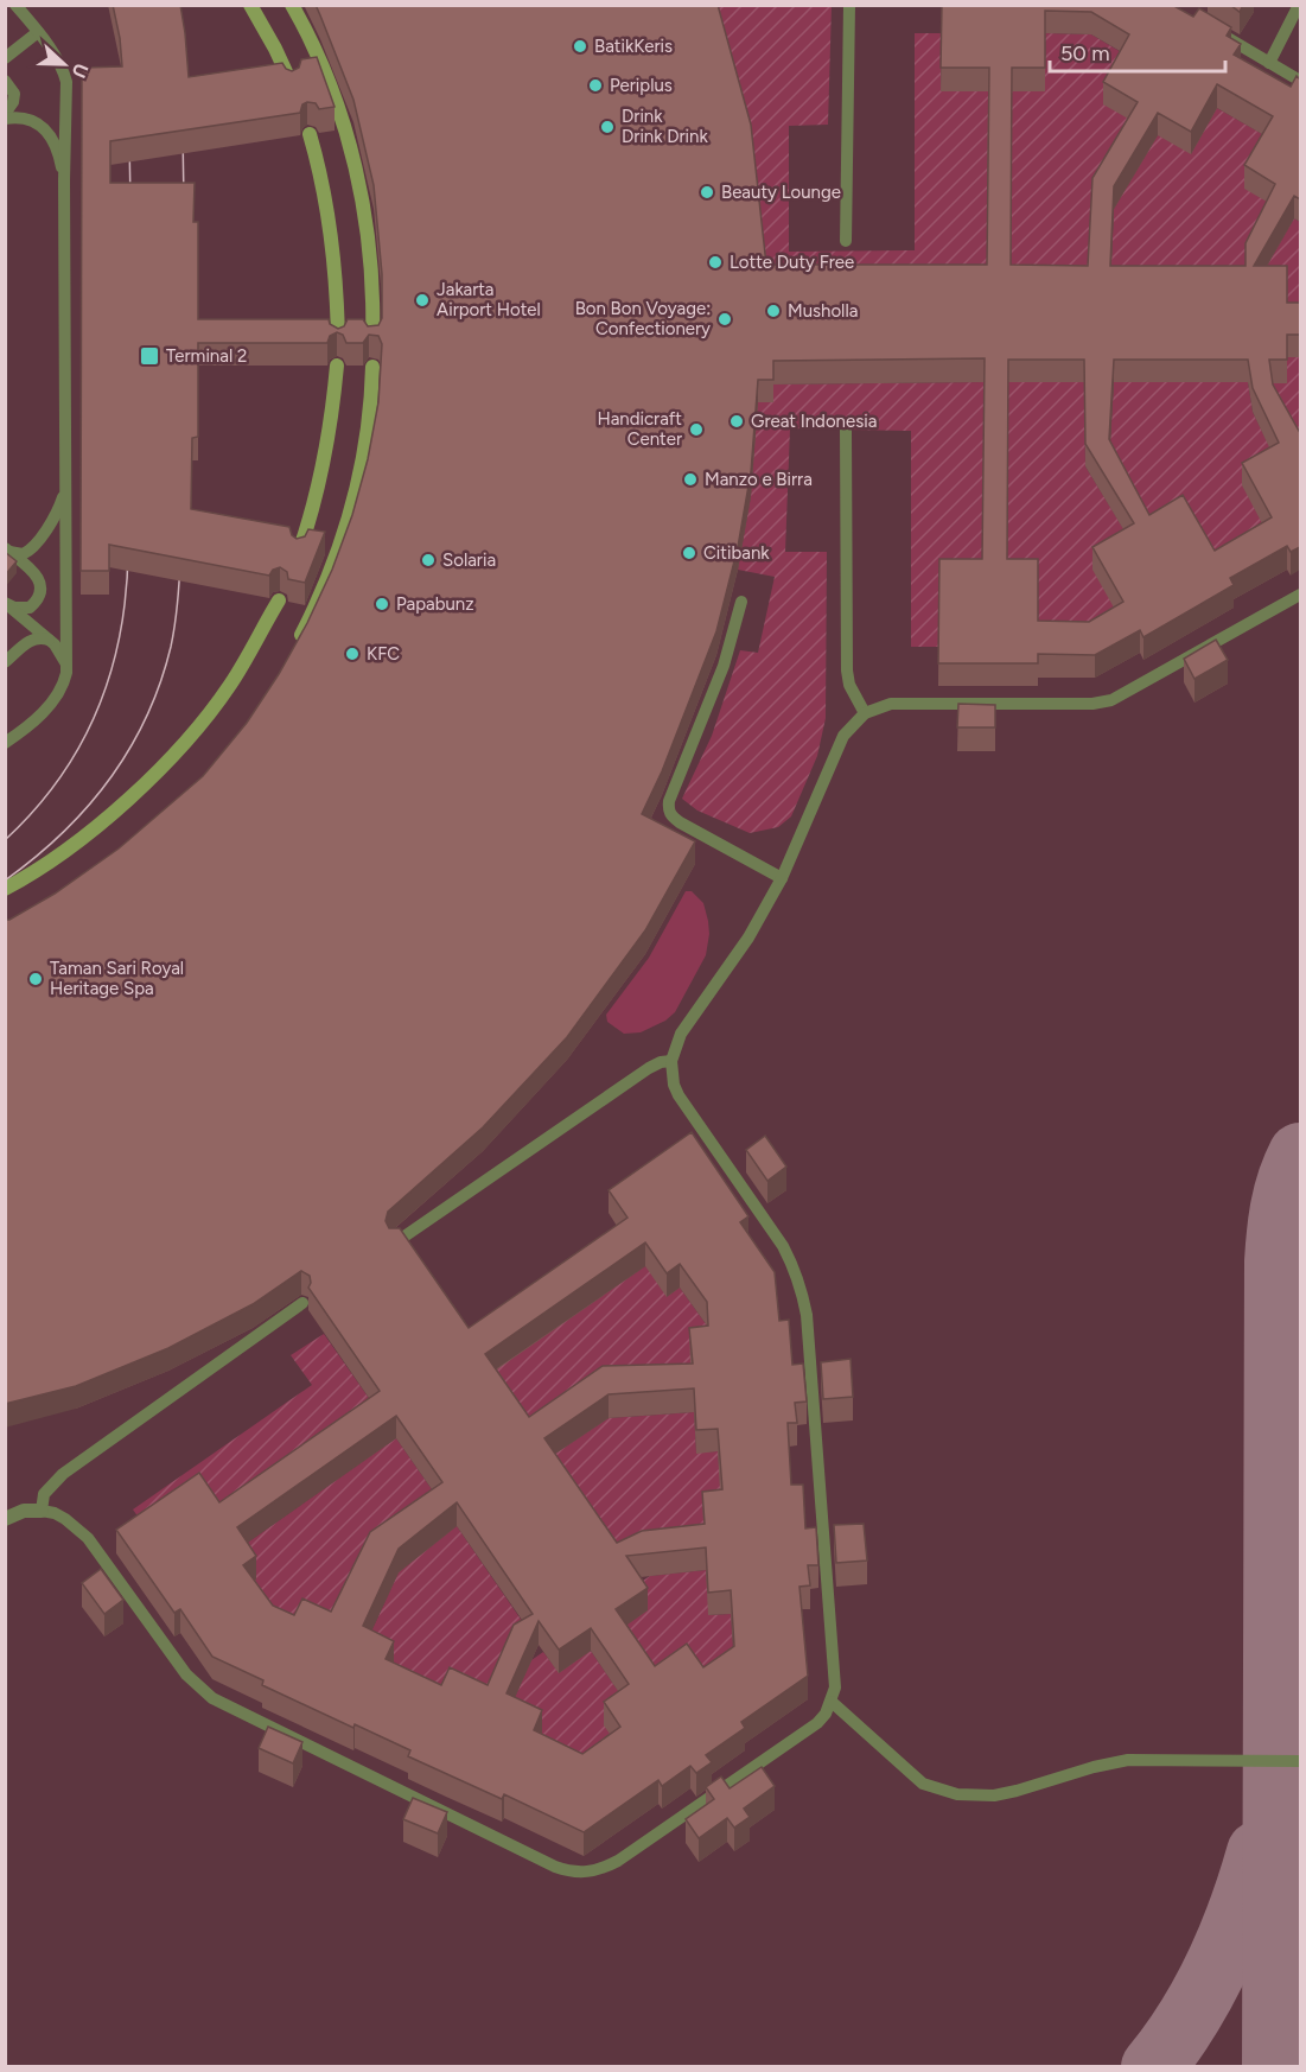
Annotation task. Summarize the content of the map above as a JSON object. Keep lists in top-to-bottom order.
{
  "places": {
    "other": [
      "BatikKeris",
      "Periplus",
      "Drink Drink Drink",
      "Beauty Lounge",
      "Lotte Duty Free",
      "Jakarta Airport Hotel",
      "Musholla",
      "Bon Bon Voyage: Confectionery",
      "Great Indonesia",
      "Handicraft Center",
      "Manzo e Birra",
      "Citibank",
      "Solaria",
      "Papabunz",
      "KFC",
      "Taman Sari Royal Heritage Spa"
    ],
    "transit": ["Terminal 2"]
  },
  "scale_bar": "50 m",
  "north": "right"
}
